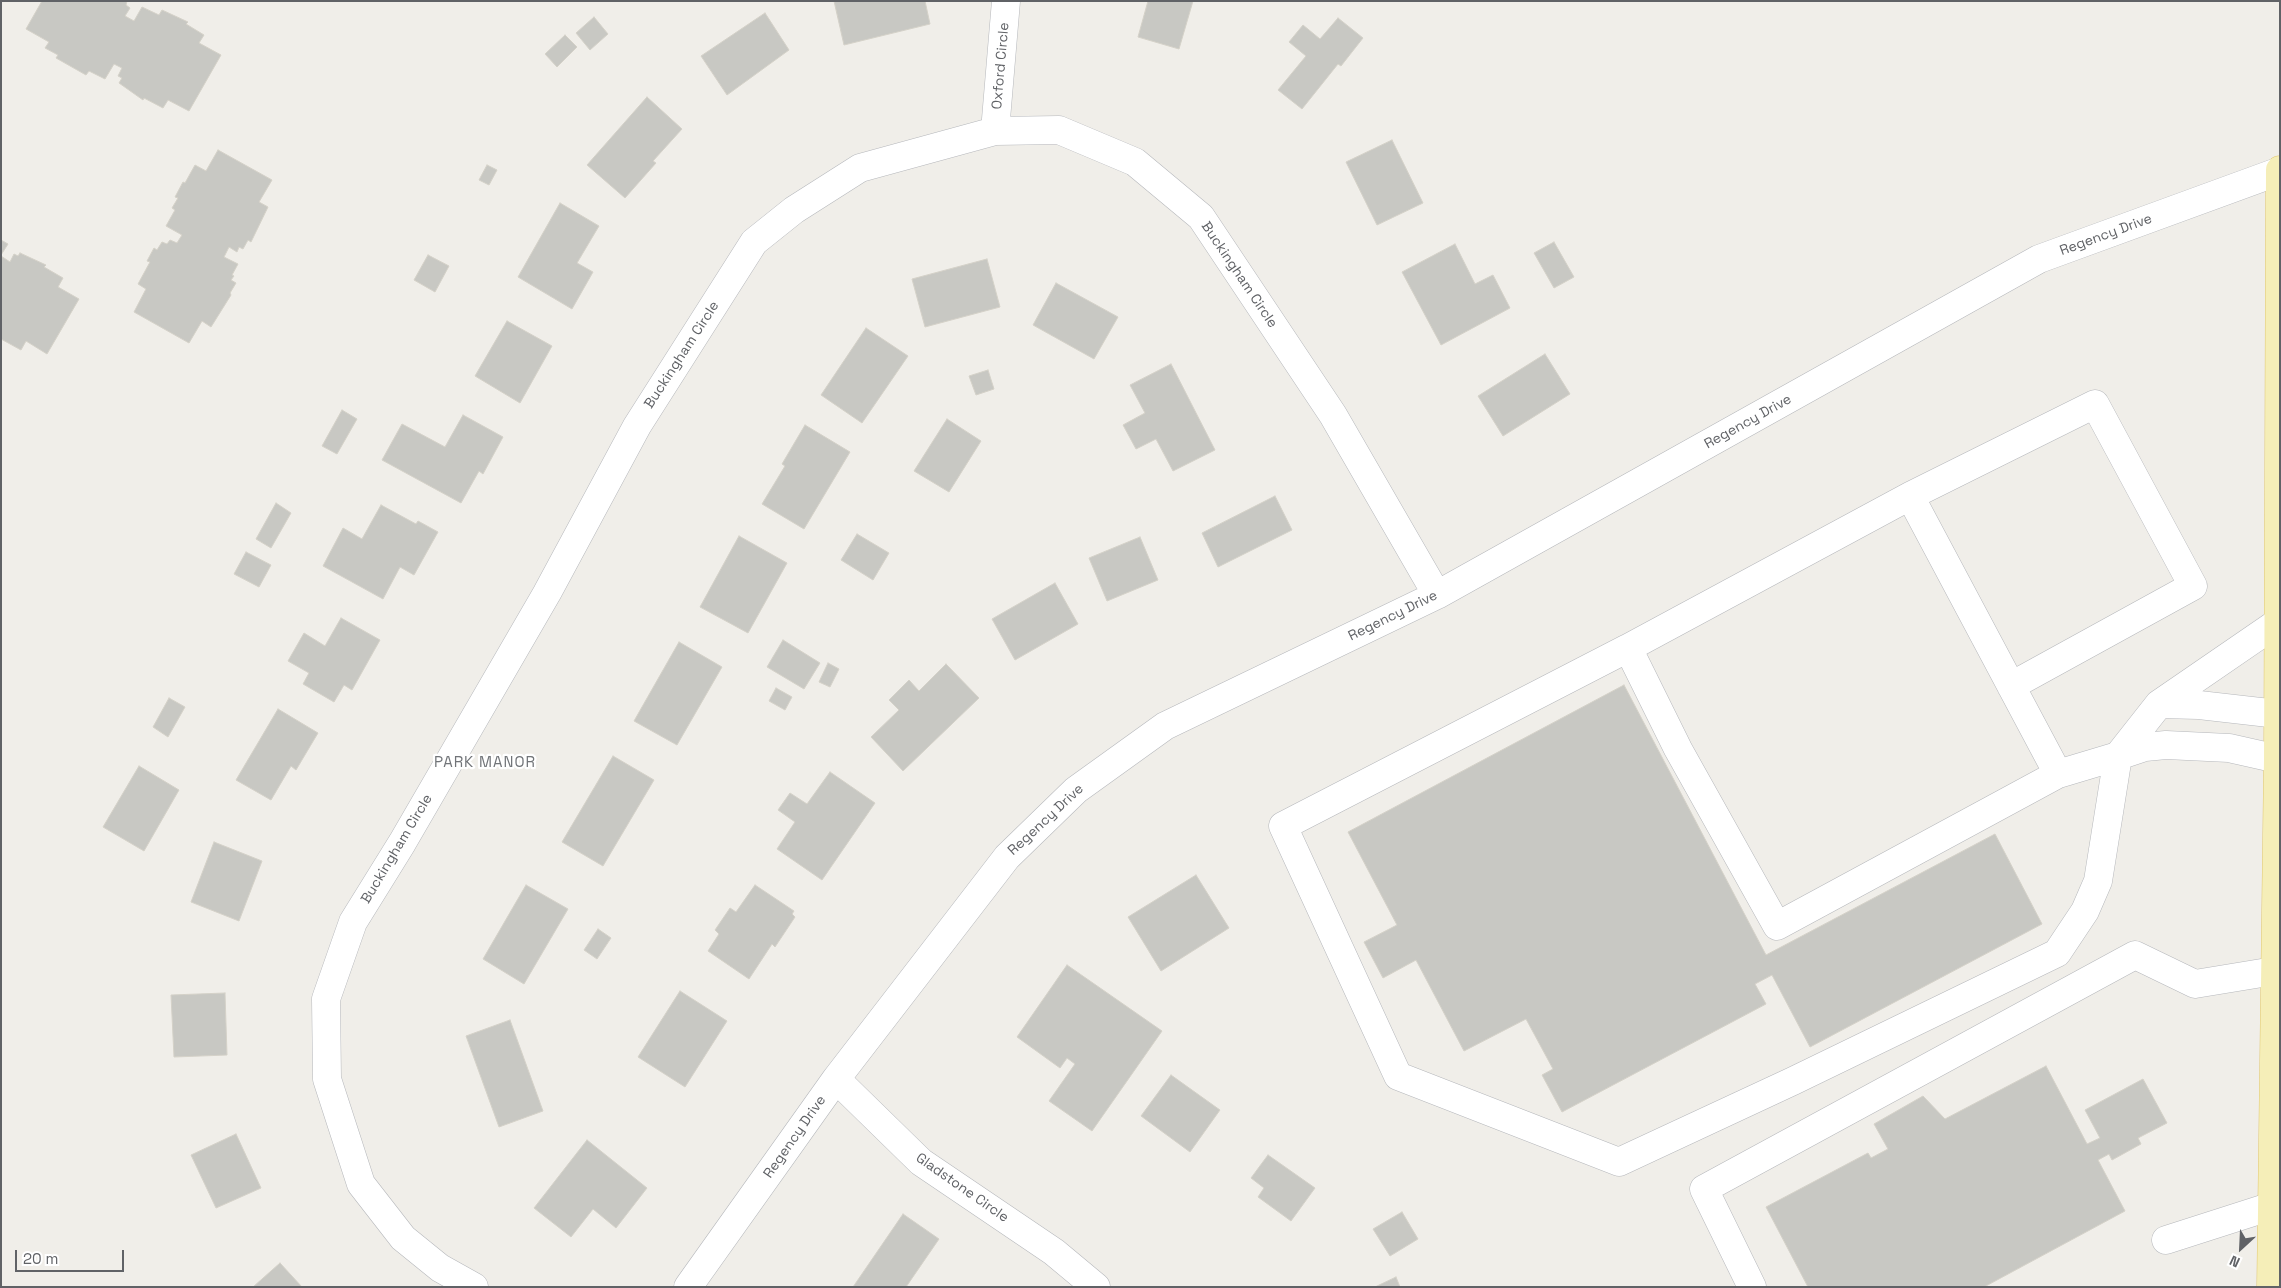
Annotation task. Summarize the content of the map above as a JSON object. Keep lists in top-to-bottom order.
{
  "streets": {
    "street": [
      "Oxford Circle",
      "Regency Drive",
      "Buckingham Circle",
      "Gladstone Circle"
    ]
  },
  "crossings": [
    ["Oxford Circle", "Buckingham Circle"],
    ["Regency Drive", "Buckingham Circle"],
    ["Regency Drive", "Gladstone Circle"]
  ],
  "districts": ["PARK MANOR"],
  "scale_bar": "20 m",
  "north": "bottom left"
}
